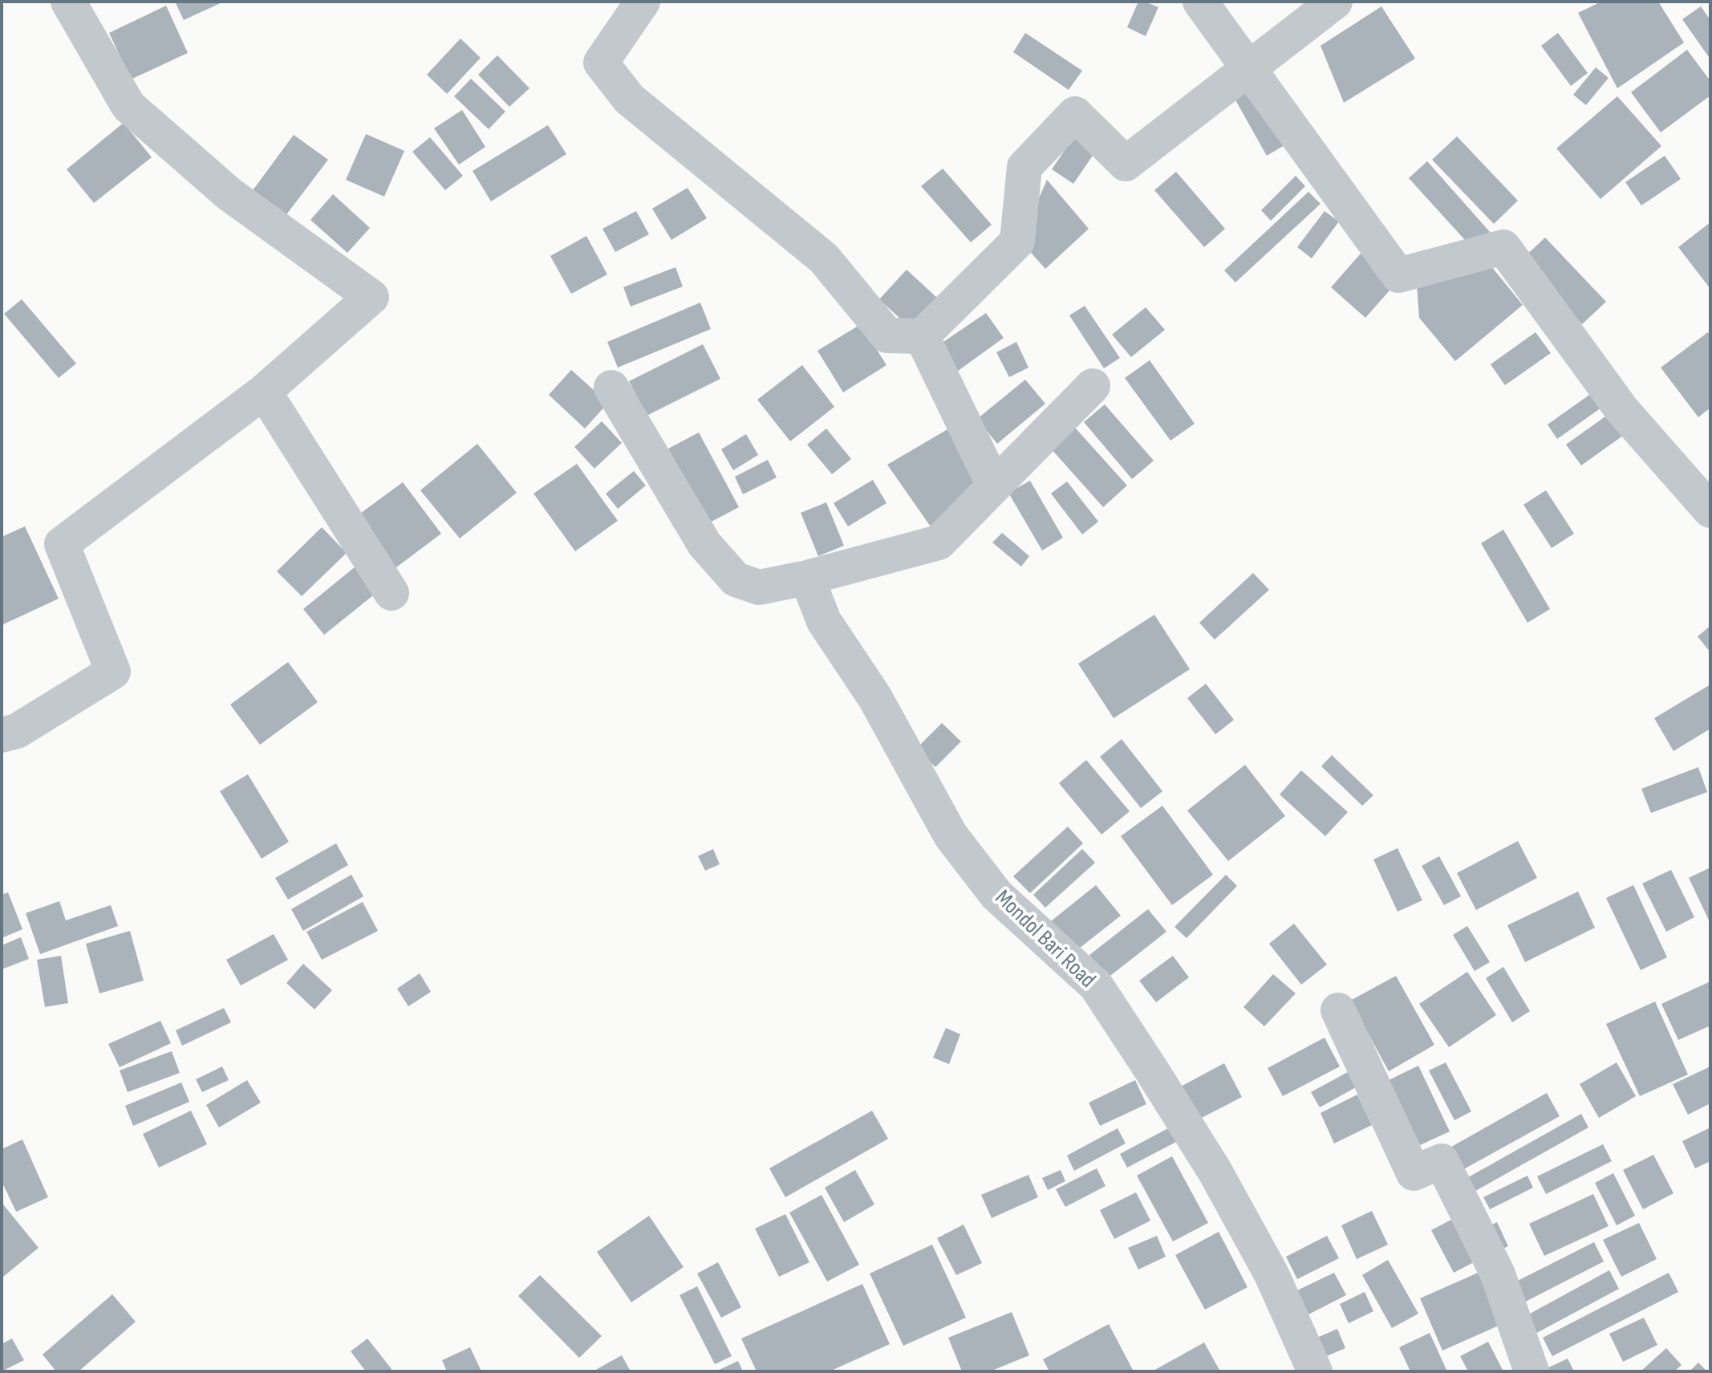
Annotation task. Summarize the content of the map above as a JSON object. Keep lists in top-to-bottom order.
{
  "streets": {
    "street": ["Mondol Bari Road"]
  }
}
